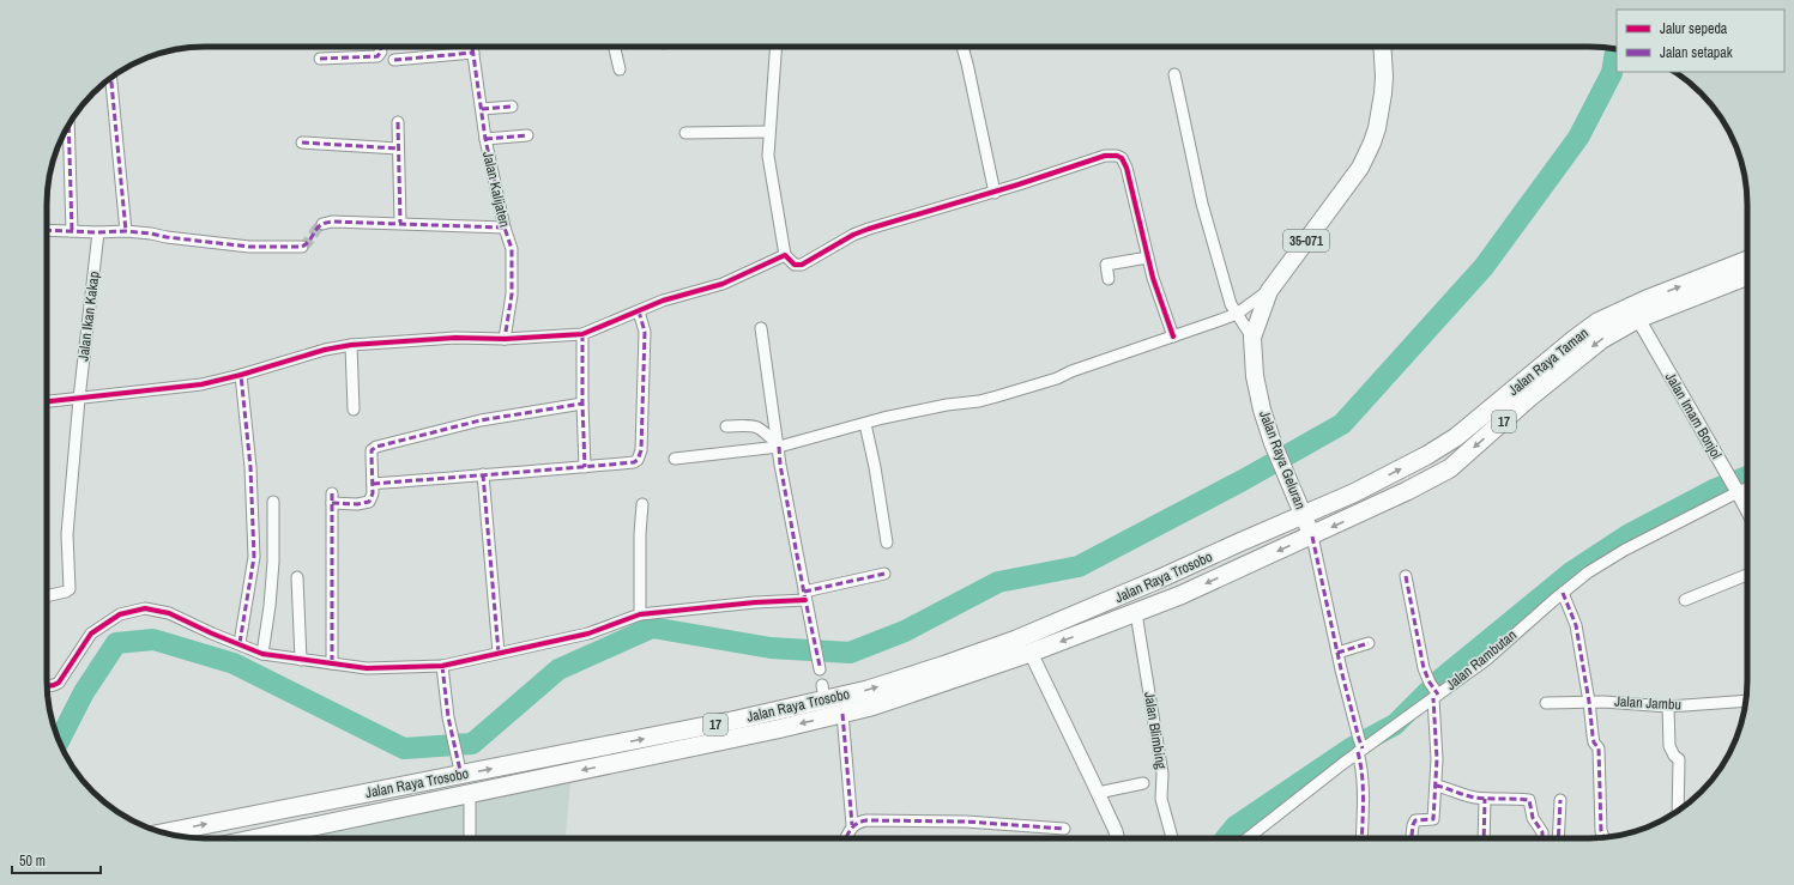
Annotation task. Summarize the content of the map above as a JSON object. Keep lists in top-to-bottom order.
{
  "streets": {
    "highway": ["Jalan Raya Taman", "17", "Jalan Raya Trosobo"],
    "main road": ["35-071", "Jalan Raya Geluran"],
    "street": [
      "Jalan Kalijaten",
      "Jalan Ikan Kakap",
      "Jalan Imam Bonjol",
      "Jalan Rambutan",
      "Jalan Jambu",
      "Jalan Blimbing"
    ]
  },
  "crossings": [
    ["Jalan Raya Taman", "Jalan Imam Bonjol"],
    ["Jalan Raya Taman", "Jalan Raya Geluran"],
    ["Jalan Raya Taman", "Jalan Raya Trosobo"],
    ["Jalan Imam Bonjol", "Jalan Rambutan"],
    ["Jalan Raya Geluran", "Jalan Raya Trosobo"],
    ["Jalan Raya Trosobo", "Jalan Blimbing"]
  ],
  "legend": ["Jalur sepeda", "Jalan setapak"],
  "scale_bar": "50 m"
}
